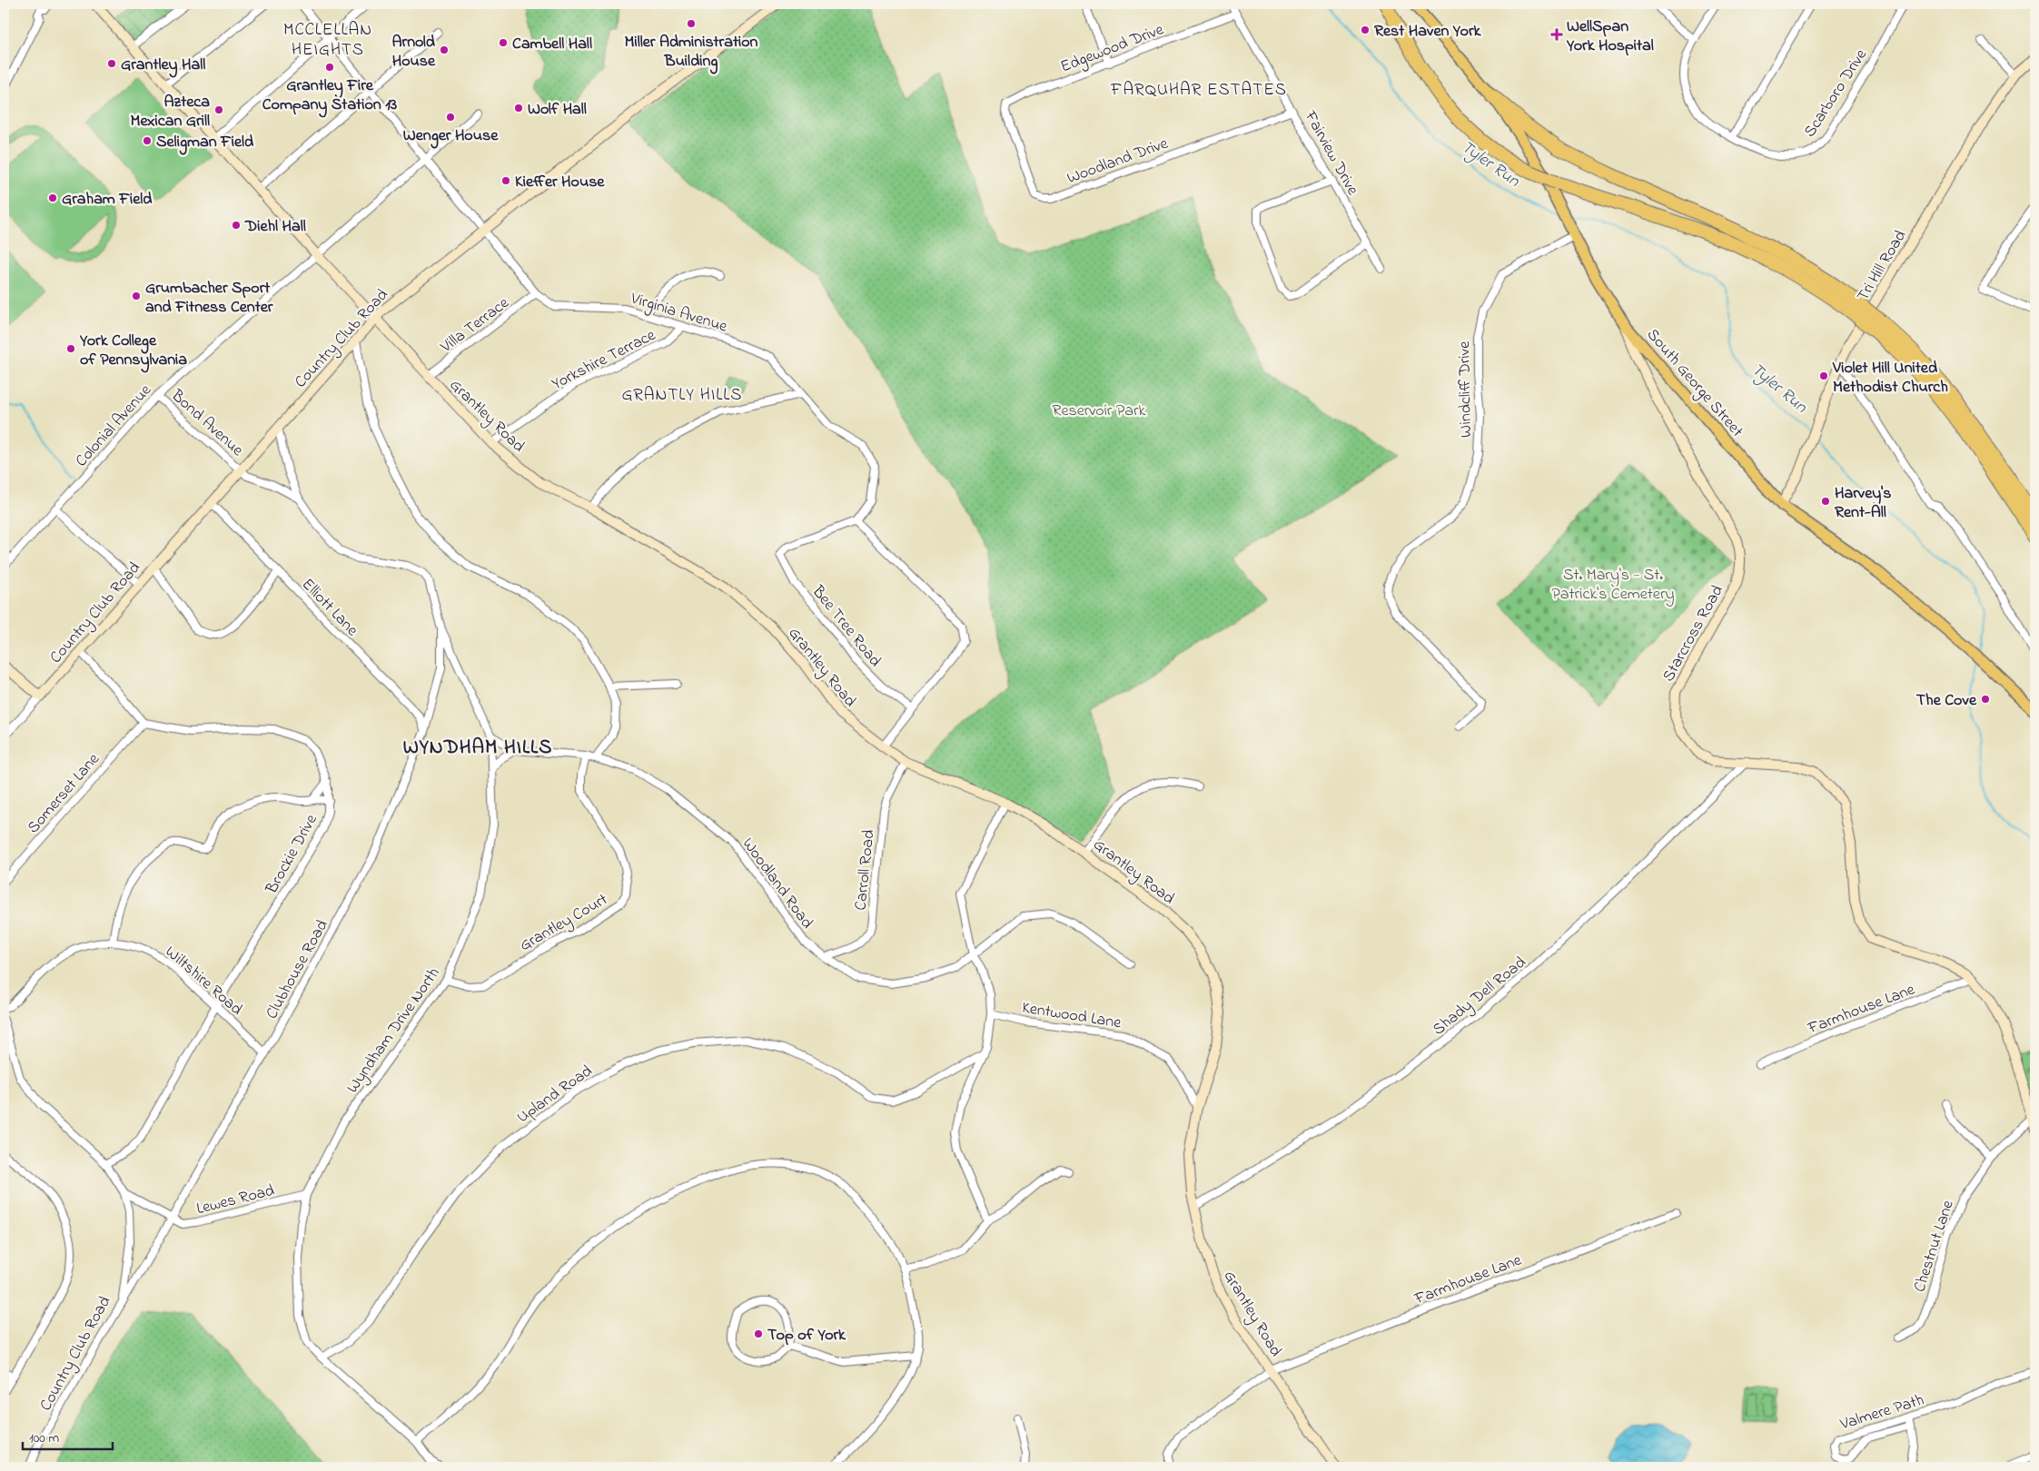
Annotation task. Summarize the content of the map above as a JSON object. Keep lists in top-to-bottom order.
{
  "streets": {
    "main road": ["South George Street"],
    "street": [
      "Edgewood Drive",
      "Scarboro Drive",
      "Fairview Drive",
      "Woodland Drive",
      "Tri Hill Road",
      "Virginia Avenue",
      "Villa Terrace",
      "Country Club Road",
      "Yorkshire Terrace",
      "Windcliff Drive",
      "Grantley Road",
      "Bond Avenue",
      "Colonial Avenue",
      "Elliott Lane",
      "Bee Tree Road",
      "Starcross Road",
      "Somerset Lane",
      "Brockie Drive",
      "Carroll Road",
      "Woodland Road",
      "Grantley Court",
      "Clubhouse Road",
      "Wiltshire Road",
      "Shady Dell Road",
      "Farmhouse Lane",
      "Kentwood Lane",
      "Wyndham Drive North",
      "Upland Road",
      "Lewes Road",
      "Chestnut Lane",
      "Valmere Path"
    ]
  },
  "crossings": [
    ["Edgewood Drive", "Fairview Drive"],
    ["Edgewood Drive", "Woodland Drive"],
    ["Fairview Drive", "Woodland Drive"],
    ["Tri Hill Road", "South George Street"],
    ["Virginia Avenue", "Villa Terrace"],
    ["Virginia Avenue", "Country Club Road"],
    ["Virginia Avenue", "Yorkshire Terrace"],
    ["Virginia Avenue", "Colonial Avenue"],
    ["Virginia Avenue", "Bee Tree Road"],
    ["Villa Terrace", "Grantley Road"],
    ["Country Club Road", "Grantley Road"],
    ["Country Club Road", "Bond Avenue"],
    ["Country Club Road", "Elliott Lane"],
    ["Country Club Road", "Brockie Drive"],
    ["Country Club Road", "Clubhouse Road"],
    ["Country Club Road", "Wyndham Drive North"],
    ["Country Club Road", "Lewes Road"],
    ["Yorkshire Terrace", "Grantley Road"],
    ["South George Street", "Windcliff Drive"],
    ["South George Street", "Starcross Road"],
    ["Grantley Road", "Colonial Avenue"],
    ["Grantley Road", "Carroll Road"],
    ["Grantley Road", "Shady Dell Road"],
    ["Grantley Road", "Farmhouse Lane"],
    ["Grantley Road", "Kentwood Lane"],
    ["Bond Avenue", "Colonial Avenue"],
    ["Bond Avenue", "Wyndham Drive North"],
    ["Elliott Lane", "Clubhouse Road"],
    ["Starcross Road", "Shady Dell Road"],
    ["Starcross Road", "Farmhouse Lane"],
    ["Starcross Road", "Chestnut Lane"],
    ["Somerset Lane", "Brockie Drive"],
    ["Brockie Drive", "Wiltshire Road"],
    ["Carroll Road", "Woodland Road"],
    ["Woodland Road", "Grantley Court"],
    ["Woodland Road", "Wyndham Drive North"],
    ["Grantley Court", "Wyndham Drive North"],
    ["Clubhouse Road", "Wiltshire Road"],
    ["Clubhouse Road", "Wyndham Drive North"],
    ["Clubhouse Road", "Lewes Road"],
    ["Wyndham Drive North", "Upland Road"],
    ["Wyndham Drive North", "Lewes Road"]
  ],
  "districts": [
    "MCCLELLAN HEIGHTS",
    "FARQUHAR ESTATES",
    "GRANTLY HILLS",
    "WYNDHAM HILLS"
  ],
  "water": ["Tyler Run"],
  "parks": ["Reservoir Park", "St. Mary's - St. Patrick's Cemetery"],
  "places": {
    "other": [
      "Miller Administration Building",
      "Rest Haven York",
      "Cambell Hall",
      "Arnold House",
      "Grantley Hall",
      "Grantley Fire Company Station 13",
      "Wolf Hall",
      "Azteca Mexican Grill",
      "Wenger House",
      "Seligman Field",
      "Kieffer House",
      "Graham Field",
      "Diehl Hall",
      "Grumbacher Sport and Fitness Center",
      "York College of Pennsylvania",
      "Violet Hill United Methodist Church",
      "Harvey's Rent-All",
      "The Cove",
      "Top of York"
    ],
    "health": ["WellSpan York Hospital"]
  },
  "scale_bar": "100 m"
}
